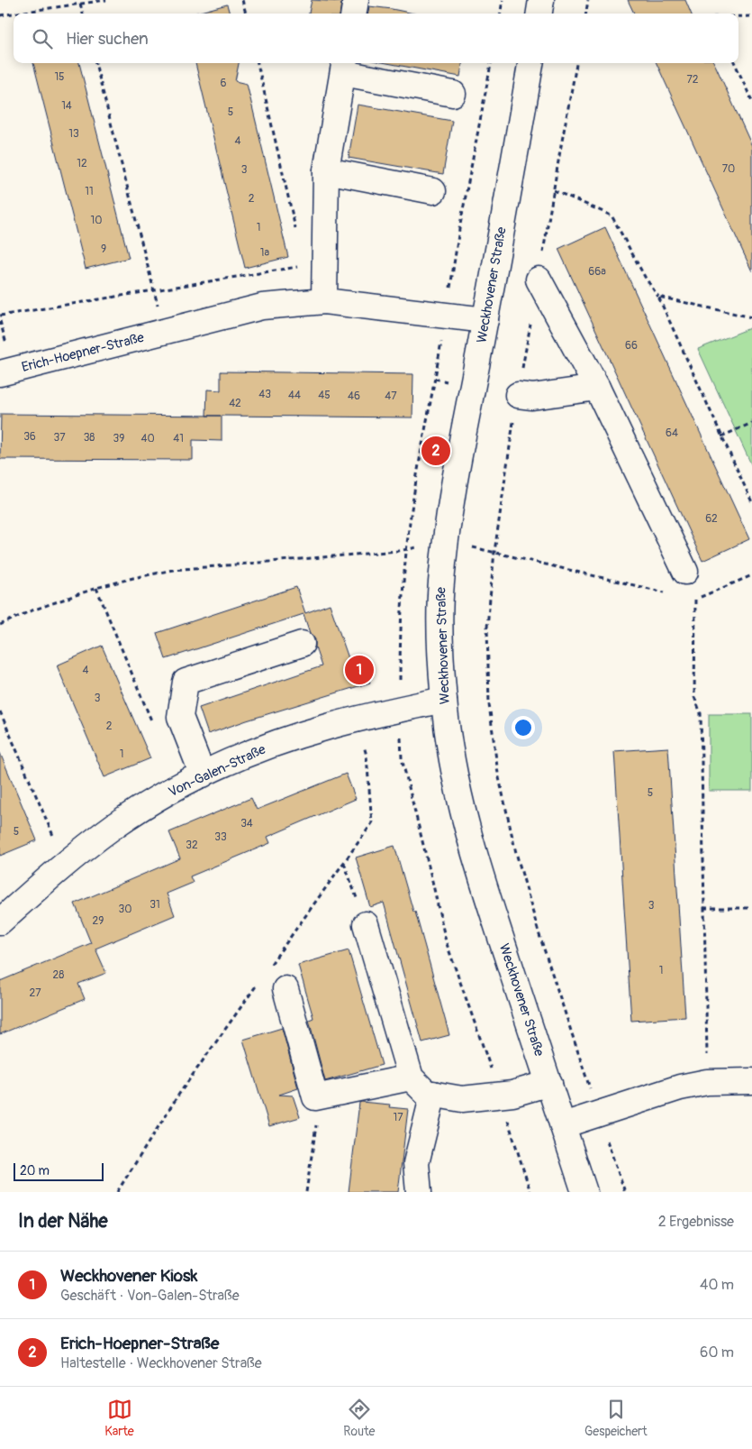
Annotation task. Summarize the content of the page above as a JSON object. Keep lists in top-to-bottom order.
{
  "streets": {
    "street": ["Weckhovener Straße", "Erich-Hoepner-Straße", "Von-Galen-Straße"]
  },
  "crossings": [
    ["Weckhovener Straße", "Erich-Hoepner-Straße"],
    ["Weckhovener Straße", "Von-Galen-Straße"]
  ],
  "house_numbers": [
    "15",
    "72",
    "6",
    "14",
    "5",
    "13",
    "4",
    "12",
    "70",
    "3",
    "11",
    "2",
    "10",
    "1",
    "9",
    "1a",
    "66a",
    "66",
    "43",
    "44",
    "45",
    "46",
    "47",
    "42",
    "64",
    "36",
    "37",
    "38",
    "39",
    "40",
    "41",
    "62",
    "4",
    "3",
    "2",
    "1",
    "5",
    "34",
    "5",
    "33",
    "32",
    "31",
    "3",
    "30",
    "29",
    "1",
    "28",
    "27",
    "17"
  ],
  "scale_bar": "20 m",
  "page": {
    "search": "Hier suchen",
    "pins": ["2", "1"],
    "scale": "20 m",
    "heading": ["In der Nähe", "2 Ergebnisse"],
    "list": [
      {
        "mark": "1",
        "name": "Weckhovener Kiosk",
        "note": "Geschäft · Von-Galen-Straße",
        "value": "40 m"
      },
      {
        "mark": "2",
        "name": "Erich-Hoepner-Straße",
        "note": "Haltestelle · Weckhovener Straße",
        "value": "60 m"
      }
    ],
    "nav": ["Karte", "Route", "Gespeichert"]
  }
}
